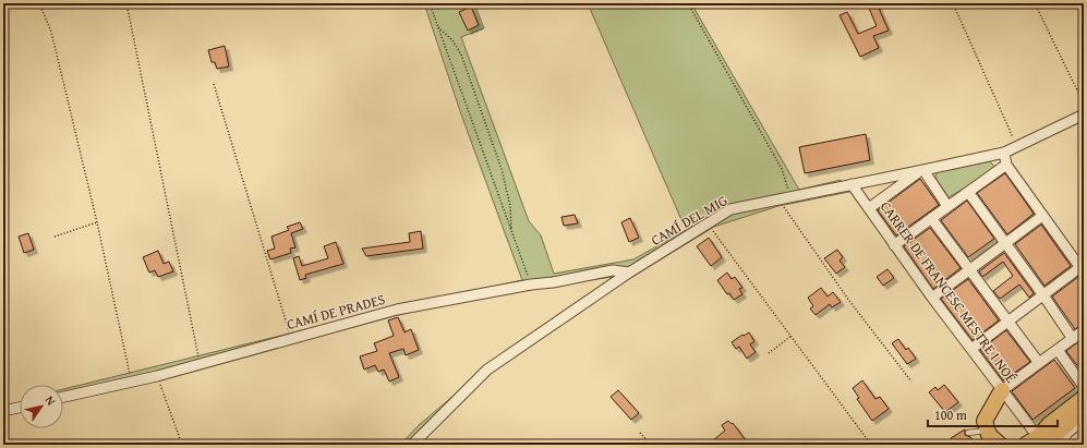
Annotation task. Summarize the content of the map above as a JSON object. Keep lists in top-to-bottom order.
{
  "streets": {
    "street": ["CAMÍ DEL MIG", "CARRER DE FRANCESC MESTRE I NOÉ", "CAMÍ DE PRADES"]
  },
  "crossings": [
    ["CAMÍ DEL MIG", "CARRER DE FRANCESC MESTRE I NOÉ"],
    ["CAMÍ DEL MIG", "CAMÍ DE PRADES"]
  ],
  "scale_bar": "100 m",
  "north": "top right"
}
